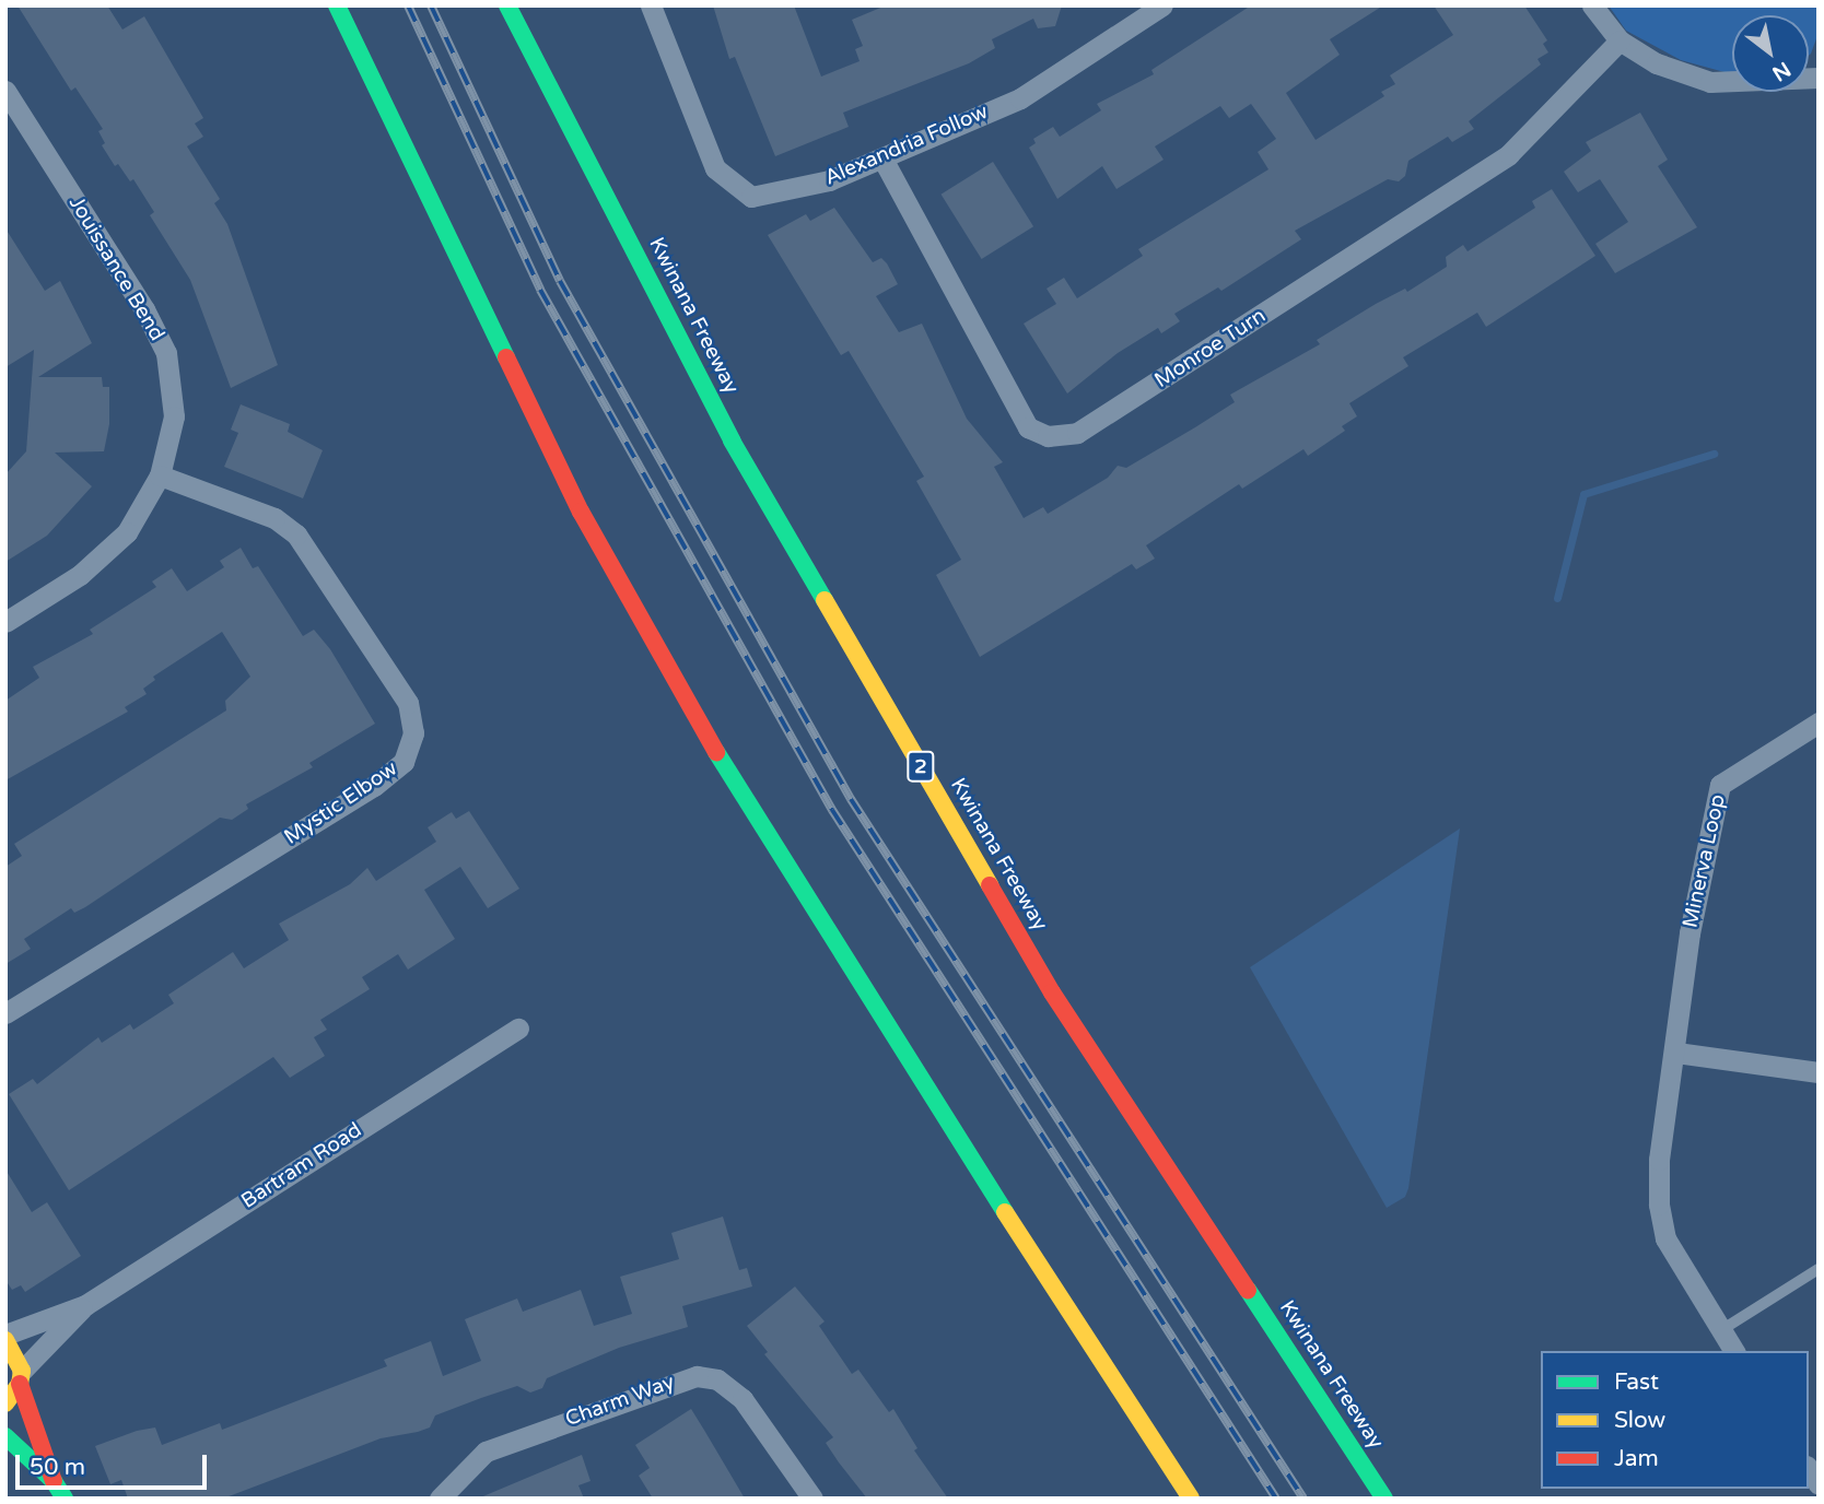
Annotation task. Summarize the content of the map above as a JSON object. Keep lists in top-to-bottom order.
{
  "streets": {
    "main road": ["Kwinana Freeway", "2"],
    "street": [
      "Alexandria Follow",
      "Jouissance Bend",
      "Monroe Turn",
      "Mystic Elbow",
      "Minerva Loop",
      "Bartram Road",
      "Charm Way"
    ]
  },
  "crossings": [
    ["Alexandria Follow", "Monroe Turn"],
    ["Jouissance Bend", "Mystic Elbow"]
  ],
  "legend": ["Fast", "Slow", "Jam"],
  "scale_bar": "50 m",
  "north": "bottom right"
}
